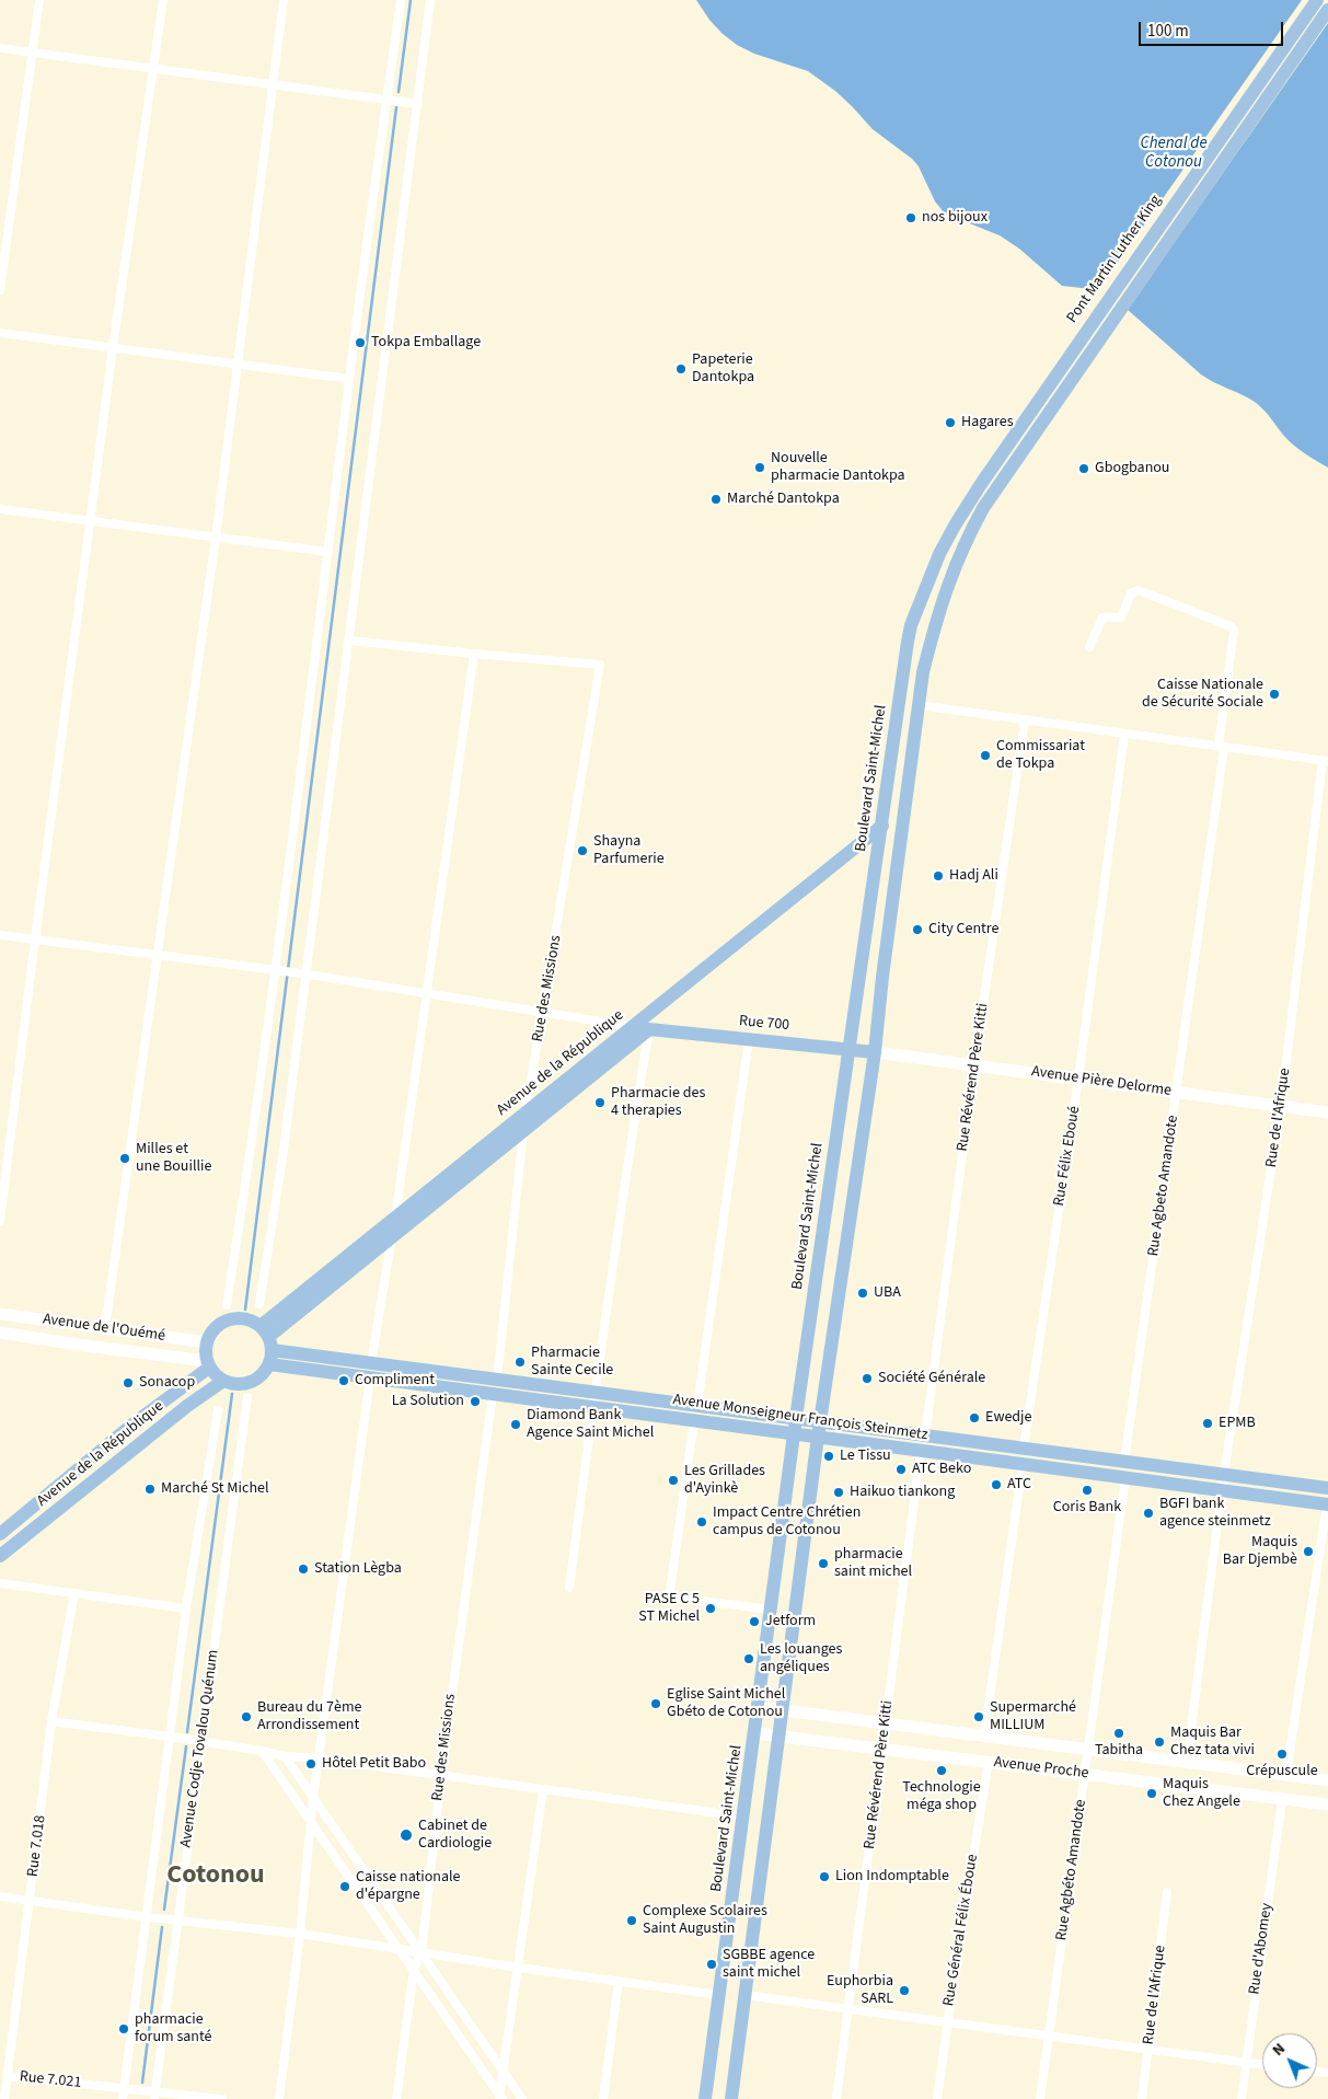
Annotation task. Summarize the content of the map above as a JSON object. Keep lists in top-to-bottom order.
{
  "streets": {
    "main road": [
      "Pont Martin Luther King",
      "Boulevard Saint-Michel",
      "Rue 700",
      "Avenue de la République",
      "Avenue Monseigneur François Steinmetz"
    ],
    "street": [
      "Rue des Missions",
      "Rue Révérend Père Kitti",
      "Avenue Pière Delorme",
      "Rue de l'Afrique",
      "Rue Félix Eboué",
      "Rue Agbeto Amandote",
      "Avenue de l'Ouémé",
      "Avenue Codje Tovalou Quénum",
      "Avenue Proche",
      "Rue 7.018",
      "Rue Agbéto Amandote",
      "Rue Général Félix Éboue",
      "Rue d'Abomey",
      "Rue 7.021"
    ]
  },
  "crossings": [
    ["Pont Martin Luther King", "Boulevard Saint-Michel"],
    ["Boulevard Saint-Michel", "Rue 700"],
    ["Boulevard Saint-Michel", "Avenue de la République"],
    ["Boulevard Saint-Michel", "Avenue Monseigneur François Steinmetz"],
    ["Boulevard Saint-Michel", "Avenue Proche"],
    ["Rue des Missions", "Avenue de la République"],
    ["Rue des Missions", "Avenue Monseigneur François Steinmetz"],
    ["Rue 700", "Avenue de la République"],
    ["Rue 700", "Avenue Pière Delorme"],
    ["Avenue de la République", "Avenue de l'Ouémé"],
    ["Avenue de la République", "Avenue Monseigneur François Steinmetz"],
    ["Rue Révérend Père Kitti", "Avenue Pière Delorme"],
    ["Rue Révérend Père Kitti", "Avenue Monseigneur François Steinmetz"],
    ["Rue Révérend Père Kitti", "Avenue Proche"],
    ["Avenue Pière Delorme", "Rue de l'Afrique"],
    ["Avenue Pière Delorme", "Rue Félix Eboué"],
    ["Avenue Pière Delorme", "Rue Agbeto Amandote"],
    ["Rue de l'Afrique", "Avenue Monseigneur François Steinmetz"],
    ["Rue de l'Afrique", "Avenue Proche"],
    ["Rue Félix Eboué", "Avenue Monseigneur François Steinmetz"],
    ["Rue Agbeto Amandote", "Avenue Monseigneur François Steinmetz"],
    ["Avenue de l'Ouémé", "Avenue Monseigneur François Steinmetz"],
    ["Avenue Monseigneur François Steinmetz", "Rue Agbéto Amandote"],
    ["Avenue Codje Tovalou Quénum", "Rue 7.021"],
    ["Avenue Proche", "Rue Agbéto Amandote"],
    ["Avenue Proche", "Rue Général Félix Éboue"],
    ["Avenue Proche", "Rue d'Abomey"],
    ["Rue 7.018", "Rue 7.021"]
  ],
  "districts": ["Cotonou"],
  "water": ["Chenal de Cotonou"],
  "places": [
    "nos bijoux",
    "Tokpa Emballage",
    "Papeterie Dantokpa",
    "Hagares",
    "Nouvelle pharmacie Dantokpa",
    "Gbogbanou",
    "Marché Dantokpa",
    "Caisse Nationale de Sécurité Sociale",
    "Commissariat de Tokpa",
    "Shayna Parfumerie",
    "Hadj Ali",
    "City Centre",
    "Pharmacie des 4 therapies",
    "Milles et une Bouillie",
    "UBA",
    "Pharmacie Sainte Cecile",
    "Société Générale",
    "Compliment",
    "Sonacop",
    "La Solution",
    "Ewedje",
    "EPMB",
    "Diamond Bank Agence Saint Michel",
    "Le Tissu",
    "ATC Beko",
    "Les Grillades d'Ayinkè",
    "ATC",
    "Marché St Michel",
    "Coris Bank",
    "Haikuo tiankong",
    "BGFI bank agence steinmetz",
    "Impact Centre Chrétien campus de Cotonou",
    "Maquis Bar Djembè",
    "pharmacie saint michel",
    "Station Lègba",
    "PASE C 5 ST Michel",
    "Jetform",
    "Les louanges angéliques",
    "Eglise Saint Michel Gbéto de Cotonou",
    "Bureau du 7ème Arrondissement",
    "Supermarché MILLIUM",
    "Tabitha",
    "Maquis Bar Chez tata vivi",
    "Crépuscule",
    "Hôtel Petit Babo",
    "Technologie méga shop",
    "Maquis Chez Angele",
    "Cabinet de Cardiologie",
    "Lion Indomptable",
    "Caisse nationale d'épargne",
    "Complexe Scolaires Saint Augustin",
    "SGBBE agence saint michel",
    "Euphorbia SARL",
    "pharmacie forum santé"
  ],
  "scale_bar": "100 m",
  "north": "top left"
}
